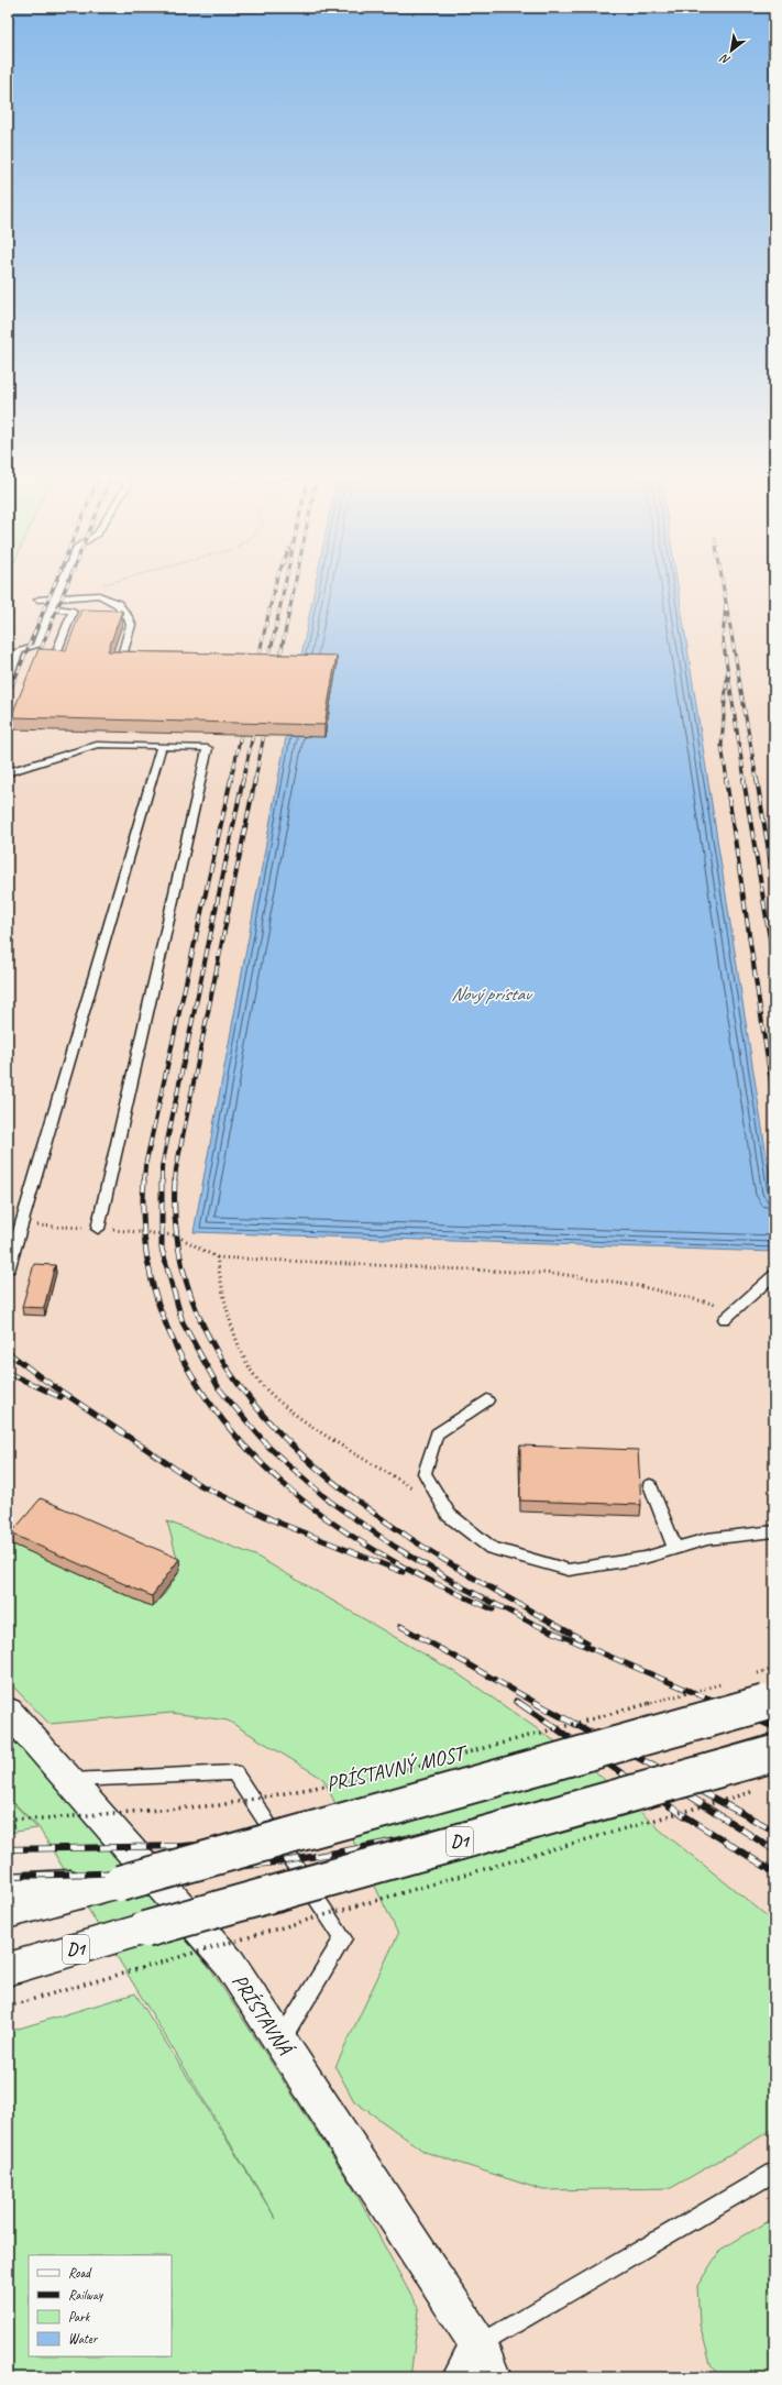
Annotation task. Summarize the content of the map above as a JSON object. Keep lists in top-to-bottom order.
{
  "streets": {
    "highway": ["PRÍSTAVNÝ MOST", "D1"],
    "street": ["PRÍSTAVNÁ"]
  },
  "water": ["Nový prístav"],
  "legend": [
    "Road",
    "Railway",
    "Park",
    "Water"
  ],
  "north": "bottom left"
}
